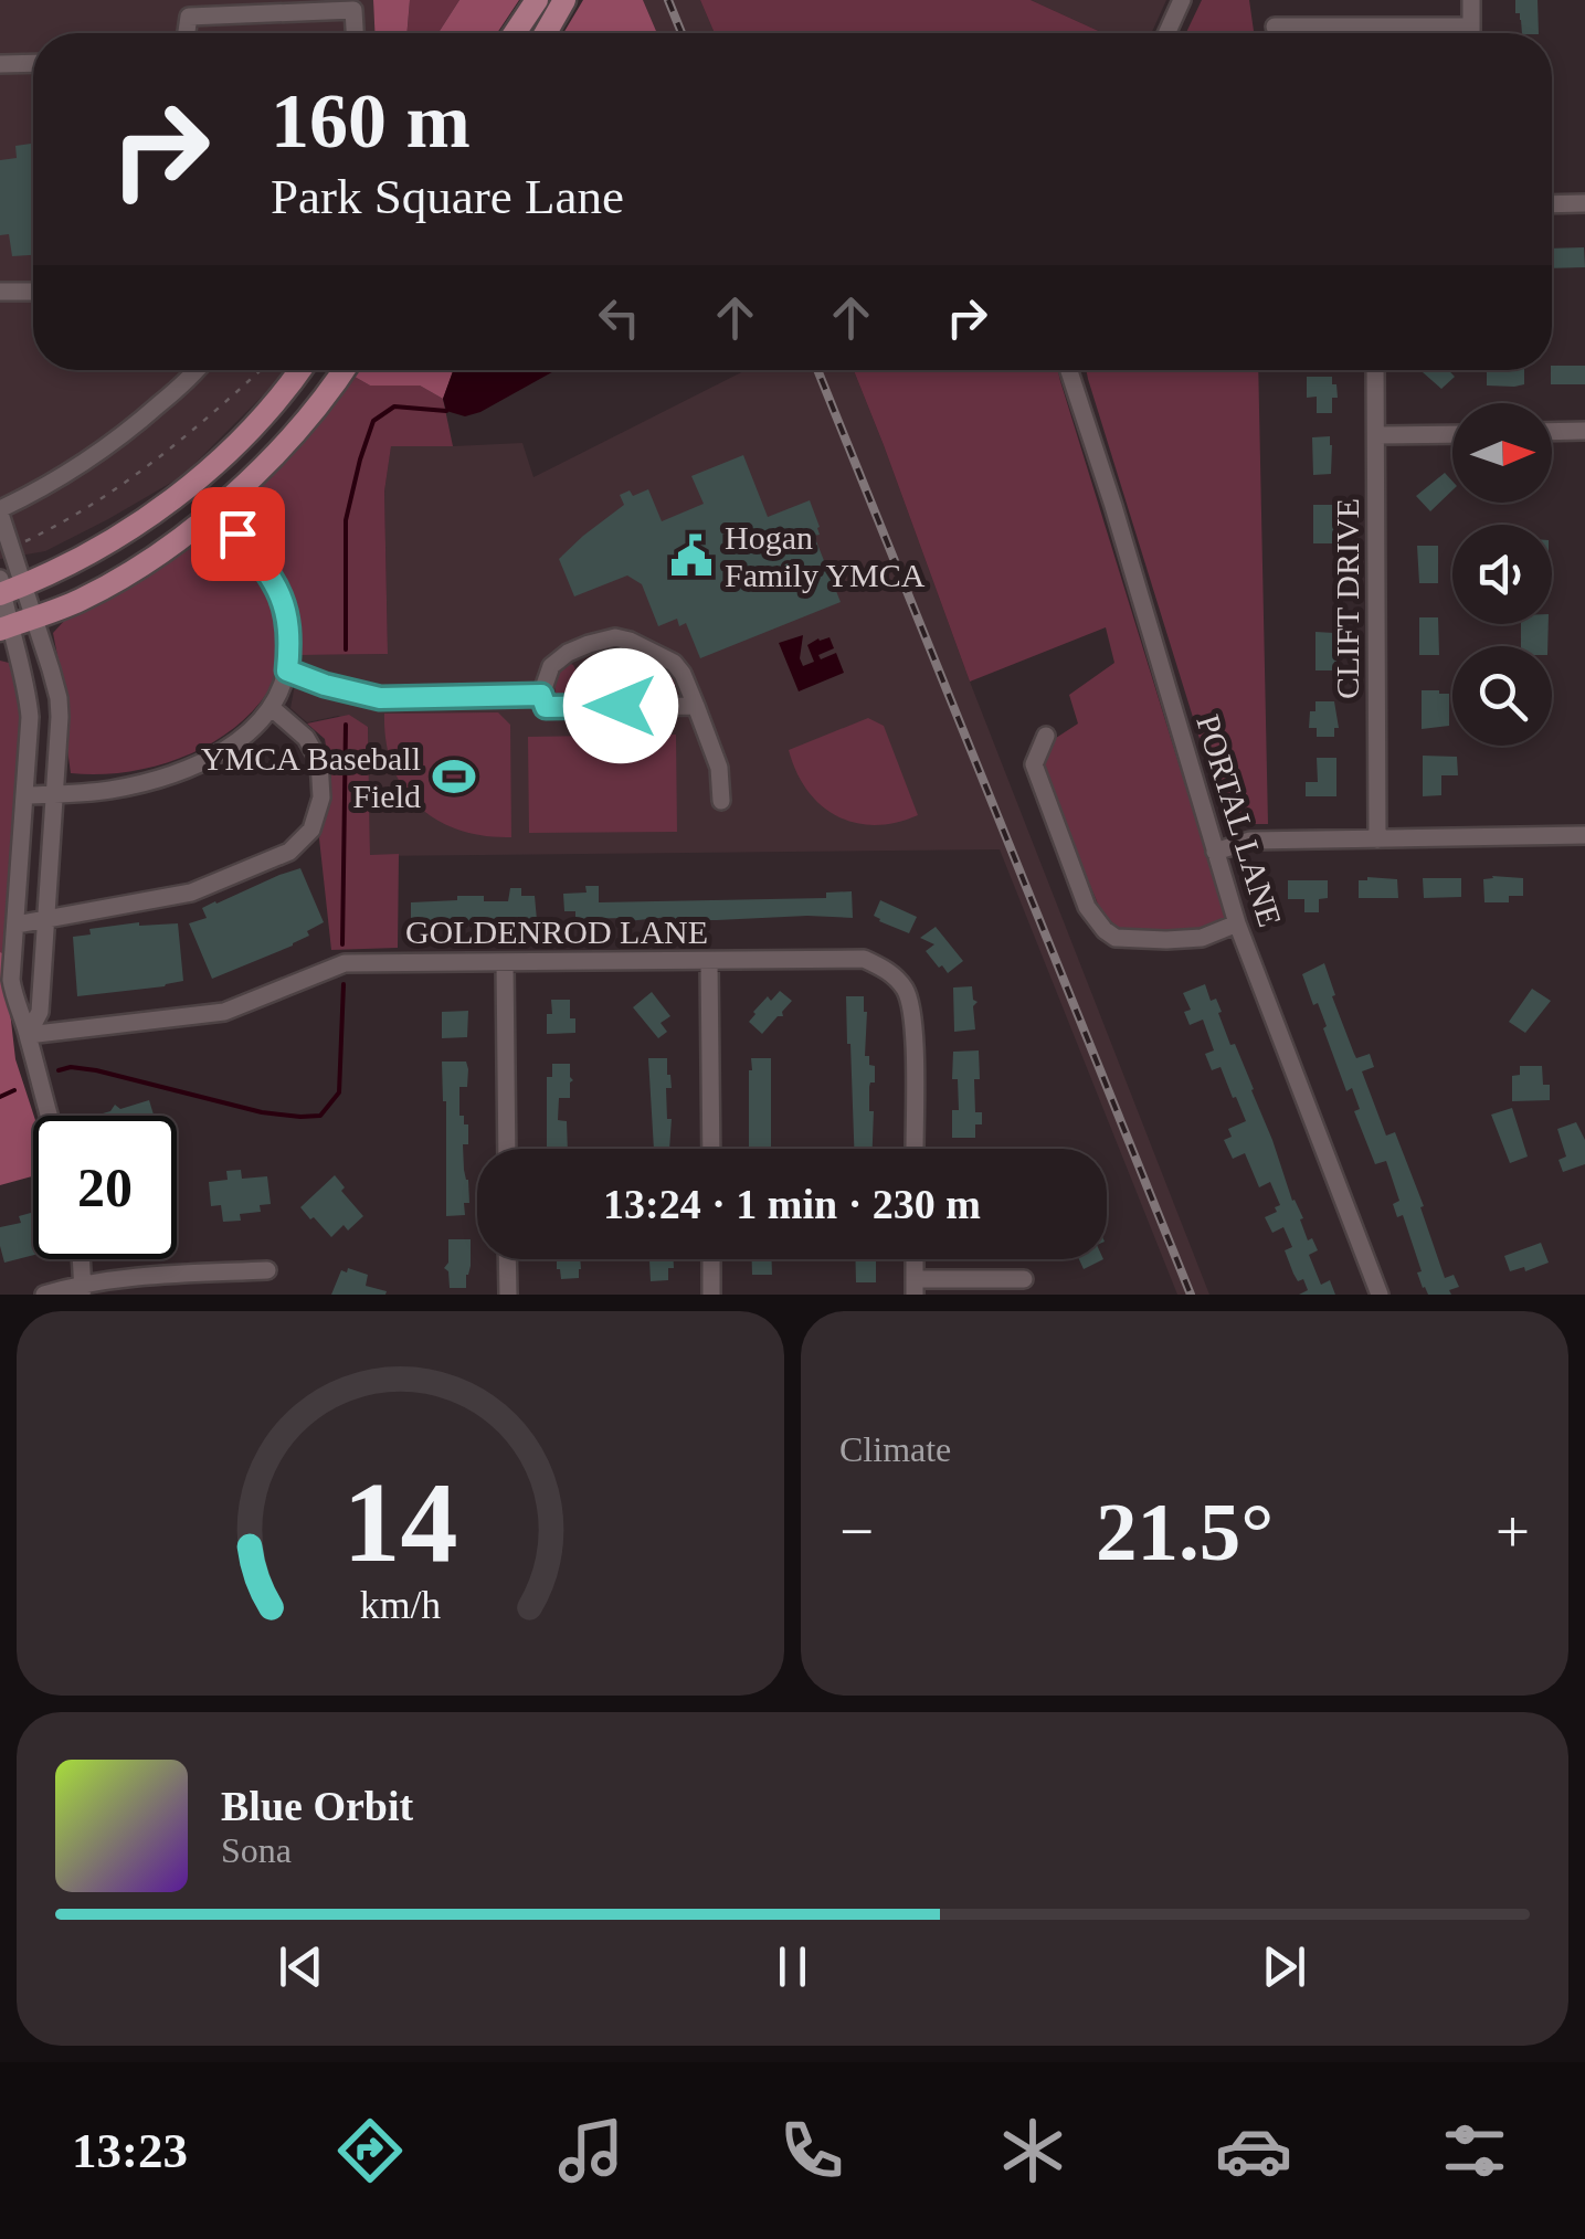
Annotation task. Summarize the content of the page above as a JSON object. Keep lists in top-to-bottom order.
{
  "streets": {
    "street": ["CLIFT DRIVE", "PORTAL LANE", "GOLDENROD LANE"]
  },
  "places": {
    "public building": ["Hogan Family YMCA"],
    "sports": ["YMCA Baseball Field"]
  },
  "north": "right",
  "page": {
    "turn": ["160 m", "Park Square Lane"],
    "limit": "20",
    "trip": "13:24 · 1 min · 230 m",
    "tile": "Climate",
    "heat": ["−", "21.5°", "+"],
    "song": ["Blue Orbit", "Sona"],
    "tabs": "13:23",
    "gauge": ["14", "km/h"]
  }
}
